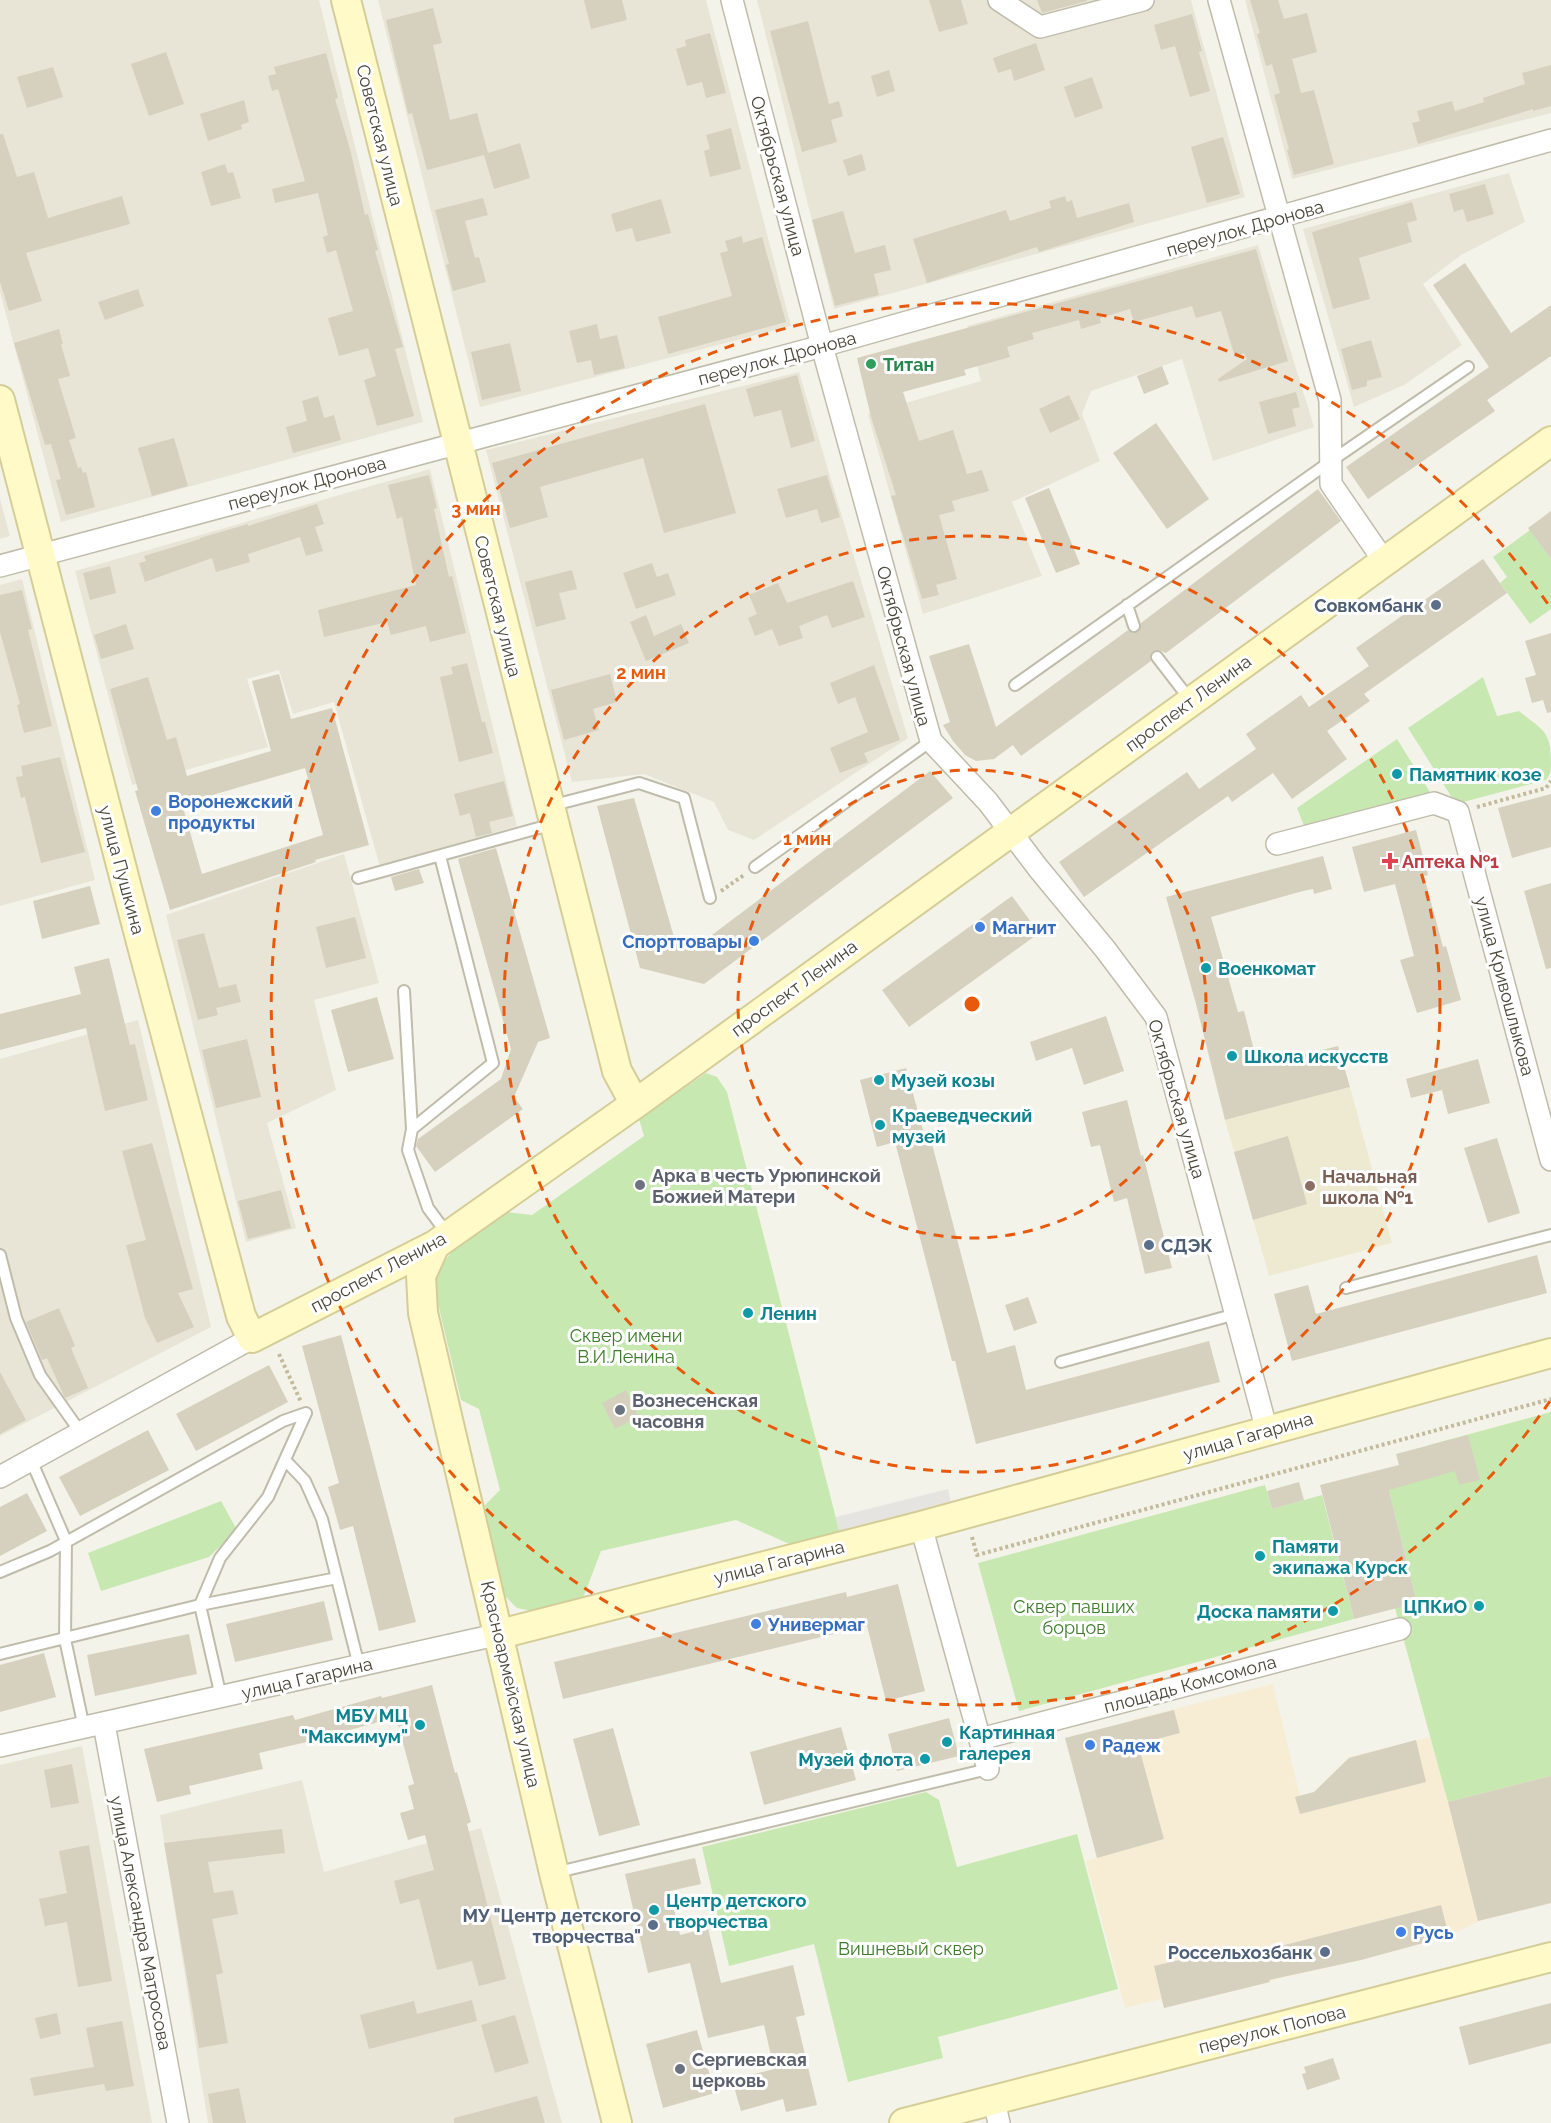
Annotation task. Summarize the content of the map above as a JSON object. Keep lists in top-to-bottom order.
{
  "streets": {
    "main road": [
      "Советская улица",
      "проспект Ленина",
      "улица Пушкина",
      "улица Гагарина",
      "Красноармейская улица",
      "переулок Попова"
    ],
    "street": [
      "Октябрьская улица",
      "переулок Дронова",
      "улица Кривошлыкова",
      "площадь Комсомола",
      "улица Александра Матросова"
    ]
  },
  "crossings": [
    ["Советская улица", "переулок Дронова"],
    ["Советская улица", "проспект Ленина"],
    ["Октябрьская улица", "переулок Дронова"],
    ["Октябрьская улица", "проспект Ленина"],
    ["Октябрьская улица", "улица Гагарина"],
    ["переулок Дронова", "улица Пушкина"],
    ["проспект Ленина", "улица Пушкина"],
    ["проспект Ленина", "Красноармейская улица"],
    ["улица Гагарина", "Красноармейская улица"],
    ["улица Гагарина", "улица Александра Матросова"]
  ],
  "parks": ["Сквер имени В.И.Ленина", "Сквер павших борцов", "Вишневый сквер"],
  "places": {
    "other": [
      "Титан",
      "Совкомбанк",
      "Памятник козе",
      "Воронежский продукты",
      "Магнит",
      "Спорттовары",
      "Военкомат",
      "Школа искусств",
      "Музей козы",
      "Краеведческий музей",
      "Арка в честь Урюпинской Божией Матери",
      "Начальная школа №1",
      "СДЭК",
      "Ленин",
      "Вознесенская часовня",
      "Памяти экипажа Курск",
      "ЦПКиО",
      "Доска памяти",
      "Универмаг",
      "МБУ МЦ \"Максимум\"",
      "Картинная галерея",
      "Радеж",
      "Музей флота",
      "Центр детского творчества",
      "МУ \"Центр детского творчества\"",
      "Русь",
      "Россельхозбанк",
      "Сергиевская церковь"
    ],
    "health": ["Аптека №1"]
  },
  "rings": ["3 мин", "2 мин", "1 мин"]
}
